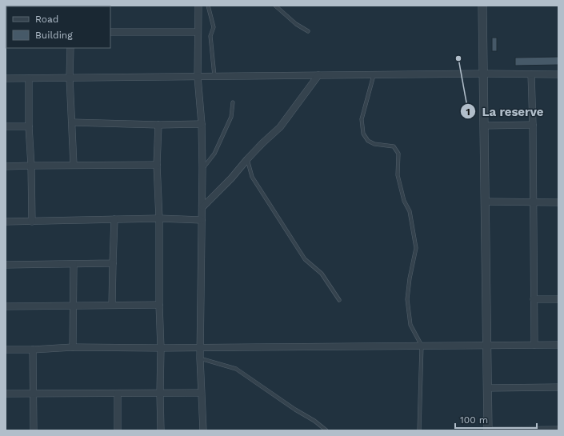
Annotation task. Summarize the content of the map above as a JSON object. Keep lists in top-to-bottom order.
{
  "places": ["La reserve"],
  "legend": ["Road", "Building"],
  "scale_bar": "100 m"
}
